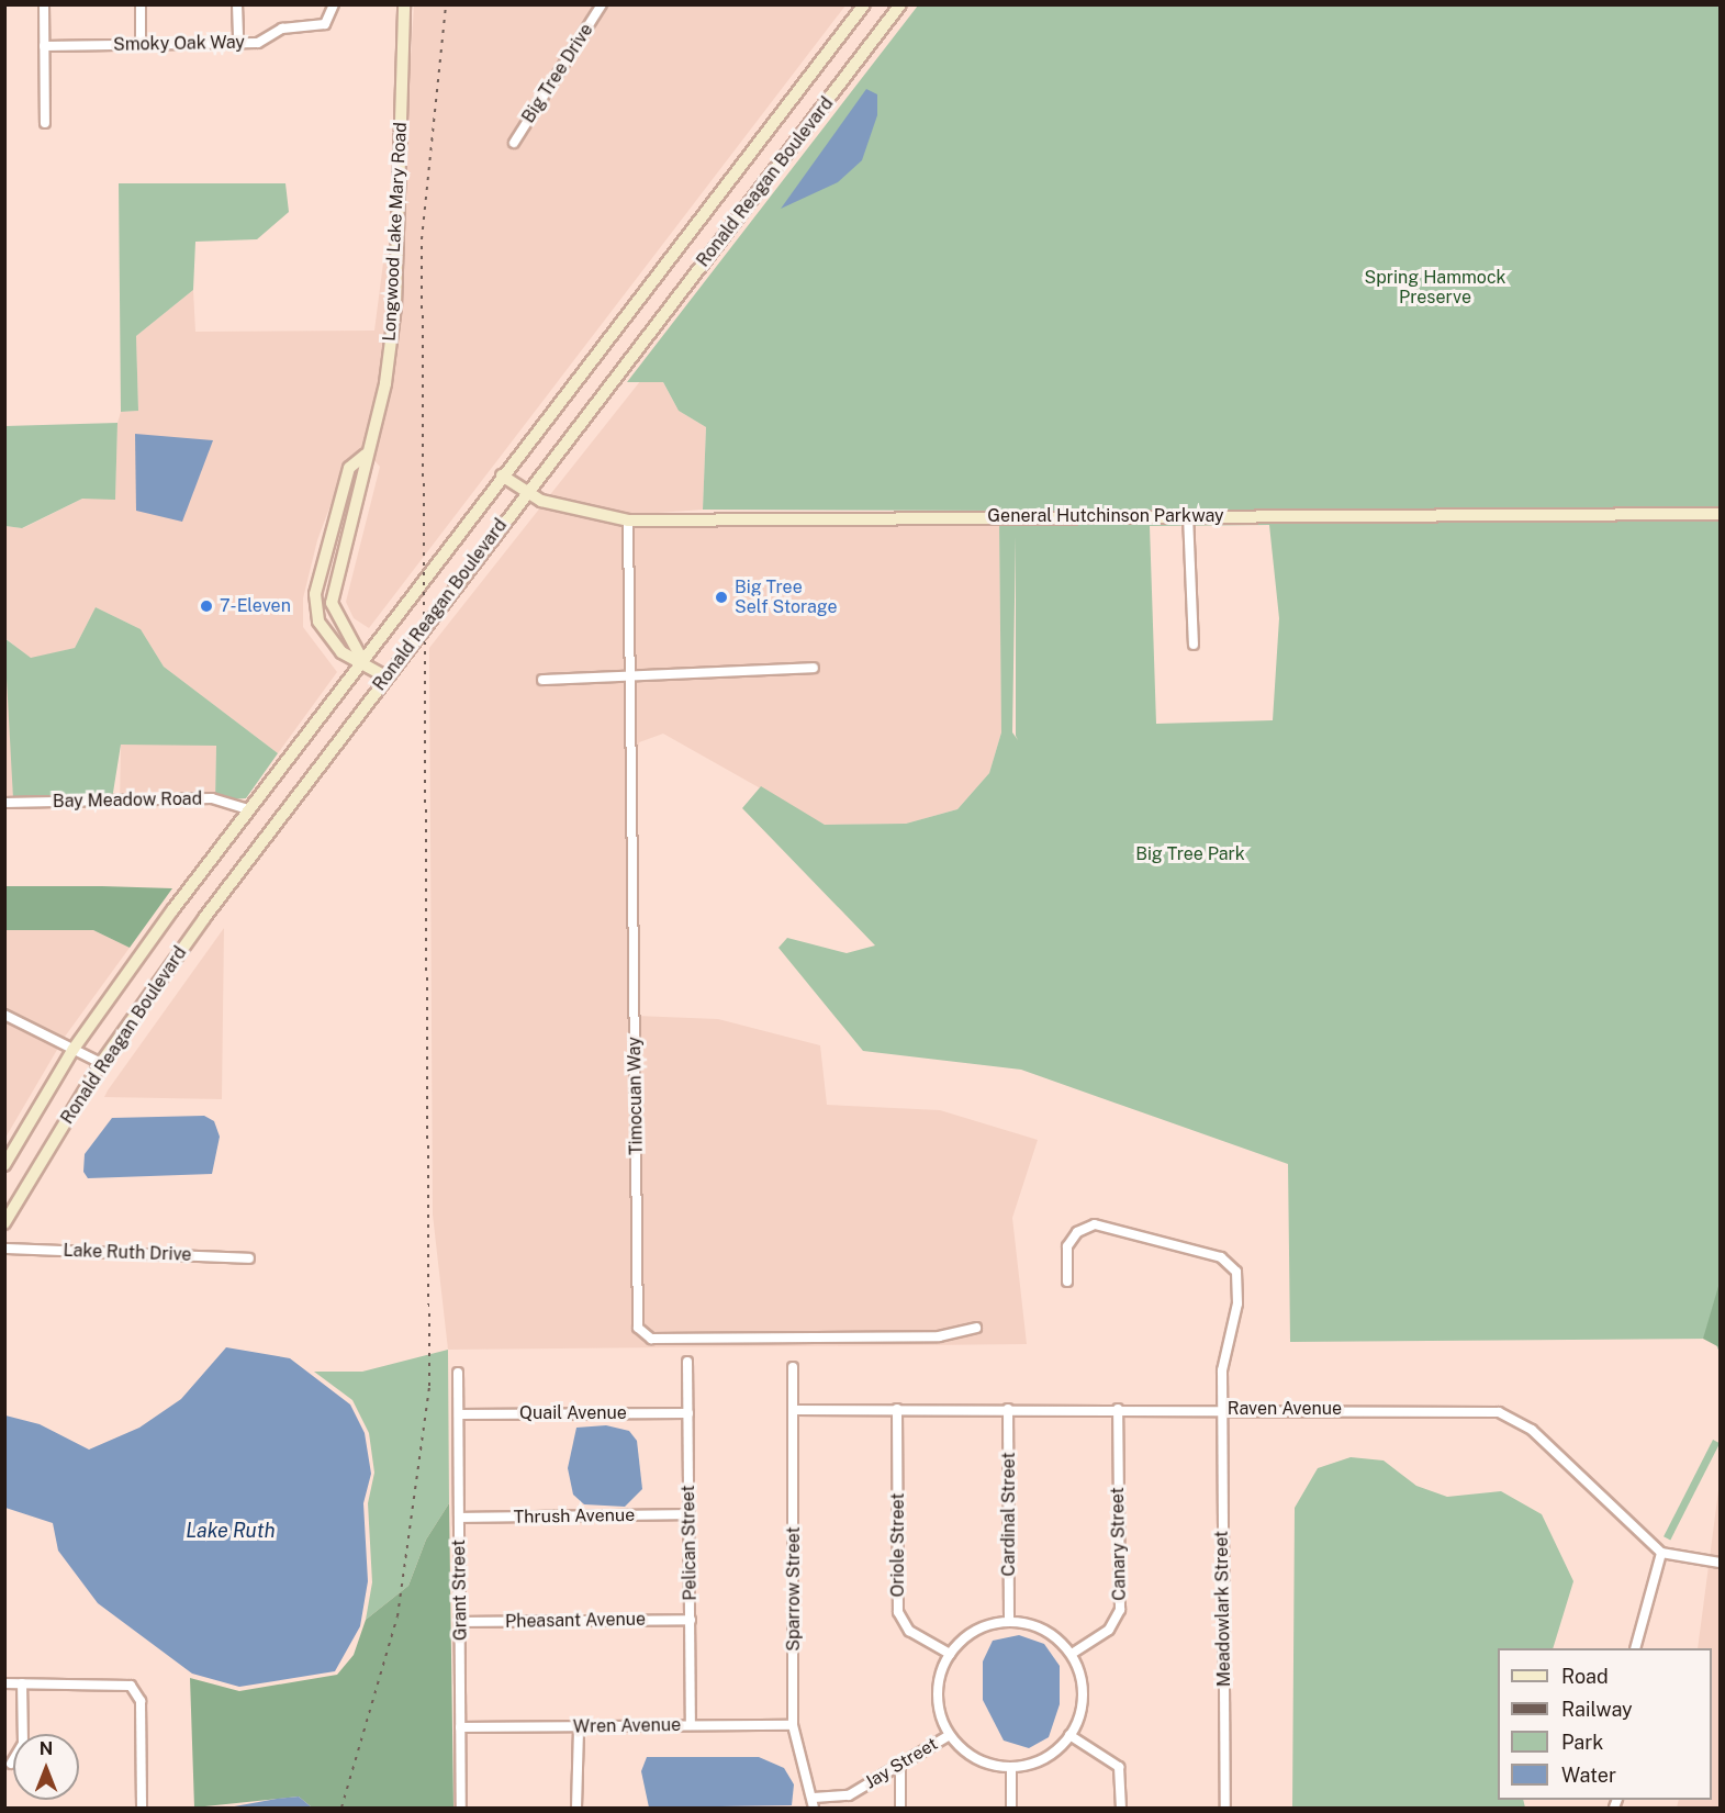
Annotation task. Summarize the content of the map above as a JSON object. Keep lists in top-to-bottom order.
{
  "streets": {
    "main road": ["Ronald Reagan Boulevard", "Longwood Lake Mary Road", "General Hutchinson Parkway"],
    "street": [
      "Smoky Oak Way",
      "Big Tree Drive",
      "Bay Meadow Road",
      "Timocuan Way",
      "Lake Ruth Drive",
      "Raven Avenue",
      "Quail Avenue",
      "Cardinal Street",
      "Thrush Avenue",
      "Pelican Street",
      "Canary Street",
      "Oriole Street",
      "Sparrow Street",
      "Grant Street",
      "Meadowlark Street",
      "Pheasant Avenue",
      "Wren Avenue",
      "Jay Street"
    ]
  },
  "crossings": [
    ["Ronald Reagan Boulevard", "Longwood Lake Mary Road"],
    ["Ronald Reagan Boulevard", "General Hutchinson Parkway"],
    ["Ronald Reagan Boulevard", "Bay Meadow Road"],
    ["General Hutchinson Parkway", "Timocuan Way"],
    ["Raven Avenue", "Cardinal Street"],
    ["Raven Avenue", "Canary Street"],
    ["Raven Avenue", "Oriole Street"],
    ["Raven Avenue", "Sparrow Street"],
    ["Raven Avenue", "Meadowlark Street"],
    ["Quail Avenue", "Pelican Street"],
    ["Quail Avenue", "Grant Street"],
    ["Cardinal Street", "Canary Street"],
    ["Cardinal Street", "Oriole Street"],
    ["Cardinal Street", "Jay Street"],
    ["Thrush Avenue", "Pelican Street"],
    ["Thrush Avenue", "Grant Street"],
    ["Pelican Street", "Pheasant Avenue"],
    ["Pelican Street", "Wren Avenue"],
    ["Canary Street", "Oriole Street"],
    ["Canary Street", "Jay Street"],
    ["Oriole Street", "Jay Street"],
    ["Sparrow Street", "Wren Avenue"],
    ["Sparrow Street", "Jay Street"],
    ["Grant Street", "Pheasant Avenue"],
    ["Grant Street", "Wren Avenue"]
  ],
  "water": ["Lake Ruth"],
  "parks": ["Spring Hammock Preserve", "Big Tree Park"],
  "places": ["Big Tree Self Storage", "7-Eleven"],
  "legend": [
    "Road",
    "Railway",
    "Park",
    "Water"
  ],
  "north": "top"
}
